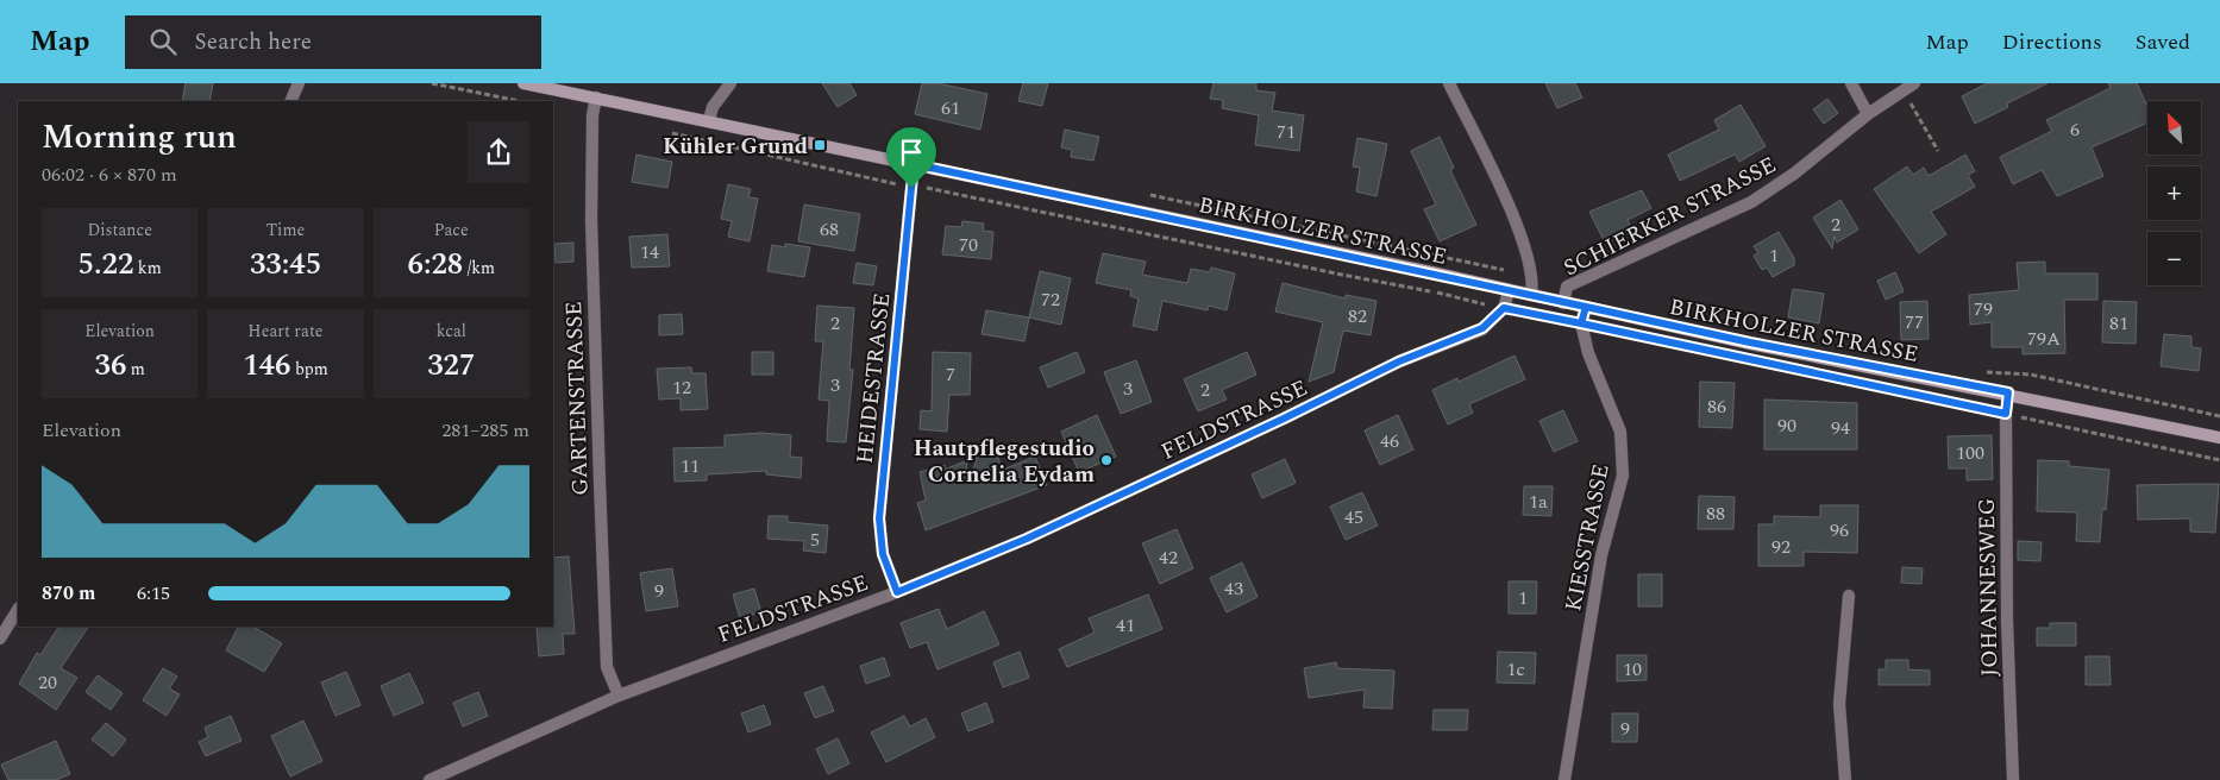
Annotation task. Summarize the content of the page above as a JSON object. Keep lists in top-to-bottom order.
{
  "streets": {
    "street": [
      "SCHIERKER STRASSE",
      "BIRKHOLZER STRASSE",
      "HEIDESTRASSE",
      "GARTENSTRASSE",
      "FELDSTRASSE",
      "KIESSTRASSE",
      "JOHANNESWEG"
    ]
  },
  "crossings": [
    ["SCHIERKER STRASSE", "BIRKHOLZER STRASSE"],
    ["BIRKHOLZER STRASSE", "HEIDESTRASSE"],
    ["BIRKHOLZER STRASSE", "GARTENSTRASSE"],
    ["BIRKHOLZER STRASSE", "KIESSTRASSE"],
    ["BIRKHOLZER STRASSE", "JOHANNESWEG"],
    ["HEIDESTRASSE", "FELDSTRASSE"],
    ["GARTENSTRASSE", "FELDSTRASSE"]
  ],
  "places": {
    "transit": ["Kühler Grund"],
    "other": ["Hautpflegestudio Cornelia Eydam"]
  },
  "house_numbers": [
    "61",
    "6",
    "71",
    "2",
    "68",
    "70",
    "14",
    "1",
    "72",
    "79",
    "82",
    "77",
    "2",
    "81",
    "79A",
    "7",
    "3",
    "12",
    "3",
    "2",
    "86",
    "90",
    "94",
    "46",
    "100",
    "11",
    "1a",
    "88",
    "45",
    "96",
    "5",
    "92",
    "42",
    "43",
    "9",
    "1",
    "41",
    "1c",
    "10",
    "20",
    "9"
  ],
  "north": "top left",
  "page": {
    "header": "Map",
    "search": "Search here",
    "nav": ["Map", "Directions", "Saved"],
    "map_buttons": ["+", "−"],
    "heading": ["Morning run", "06:02 · 6 × 870 m"],
    "stats": [
      ["Distance", "5.22 km"],
      ["Time", "33:45"],
      ["Pace", "6:28 /km"],
      ["Elevation", "36 m"],
      ["Heart rate", "146 bpm"],
      ["kcal", "327"]
    ],
    "chart": ["Elevation", "281–285 m"],
    "list": [
      {
        "name": "870 m",
        "note": "6:15"
      }
    ]
  }
}
